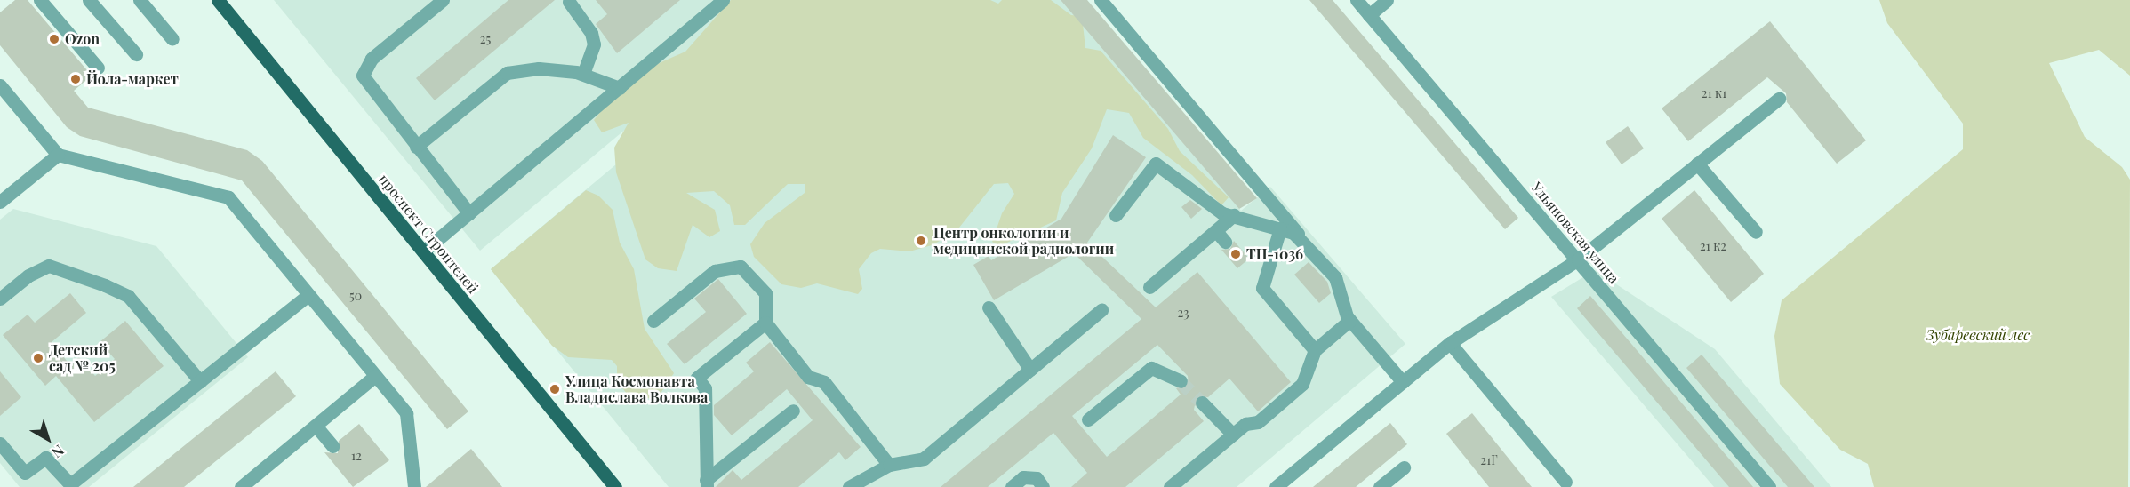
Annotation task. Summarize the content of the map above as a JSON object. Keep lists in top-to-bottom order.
{
  "streets": {
    "main road": ["проспект Строителей"],
    "street": ["Ульяновская улица"]
  },
  "parks": ["Зубаревский лес"],
  "places": [
    "Ozon",
    "Йола-маркет",
    "Центр онкологии и медицинской радиологии",
    "ТП-1036",
    "Детский сад № 205",
    "Улица Космонавта Владислава Волкова"
  ],
  "house_numbers": [
    "25",
    "21 к1",
    "21 к2",
    "50",
    "23",
    "12",
    "21Г"
  ],
  "north": "bottom right"
}
